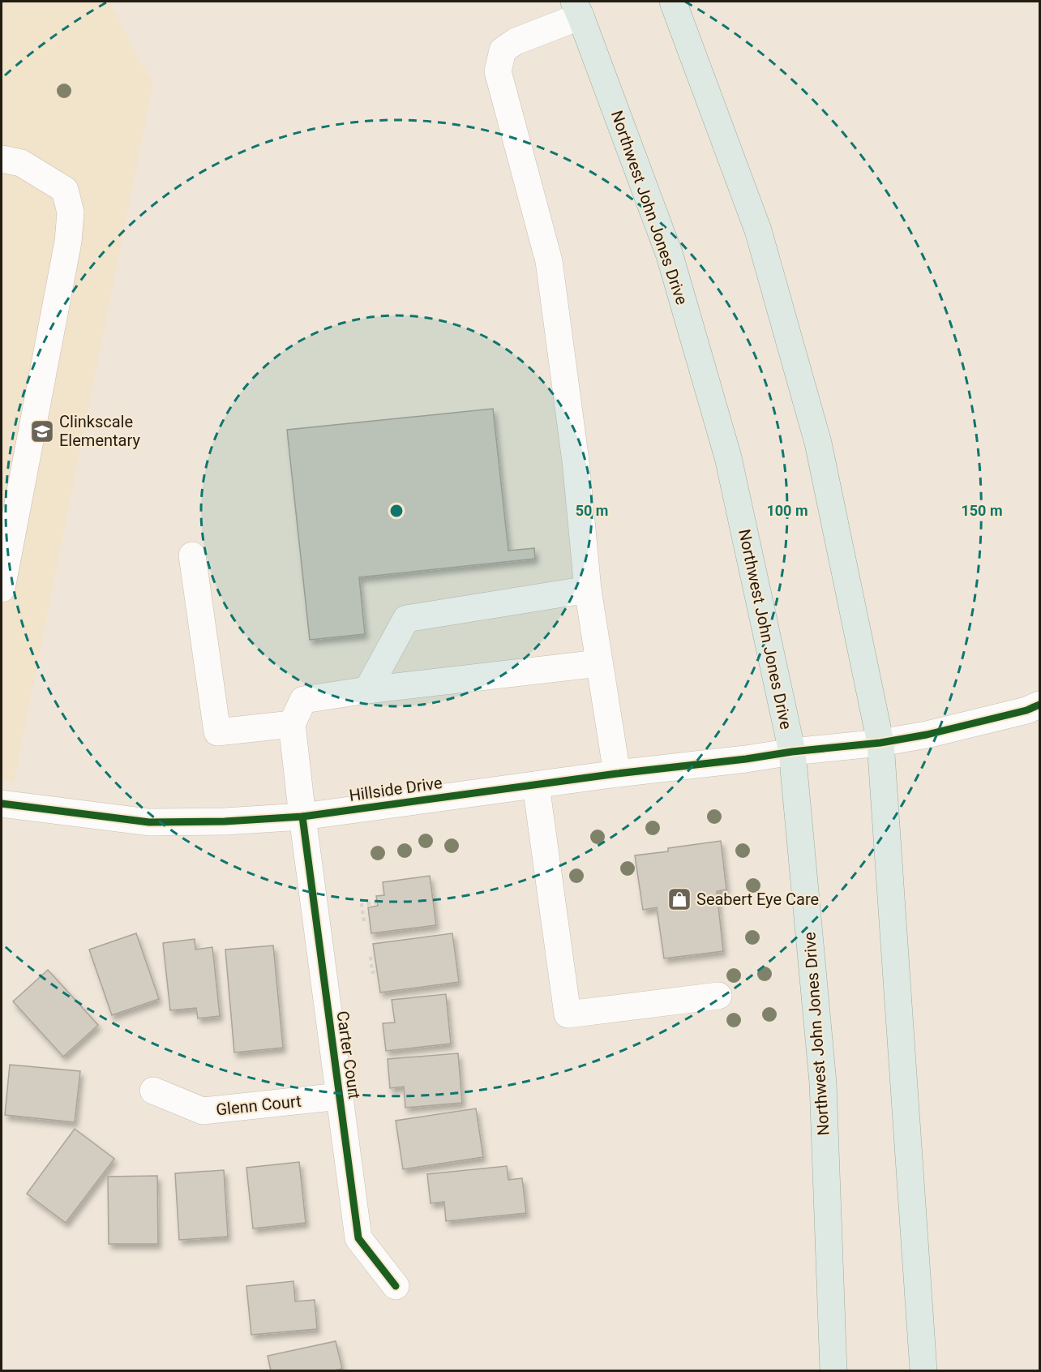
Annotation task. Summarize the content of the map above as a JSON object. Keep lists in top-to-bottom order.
{
  "streets": {
    "main road": ["Northwest John Jones Drive"],
    "street": ["Hillside Drive", "Carter Court", "Glenn Court"]
  },
  "crossings": [
    ["Northwest John Jones Drive", "Hillside Drive"],
    ["Hillside Drive", "Carter Court"],
    ["Carter Court", "Glenn Court"]
  ],
  "places": {
    "school or university": ["Clinkscale Elementary"],
    "shop": ["Seabert Eye Care"]
  },
  "rings": ["50 m", "100 m", "150 m"]
}
